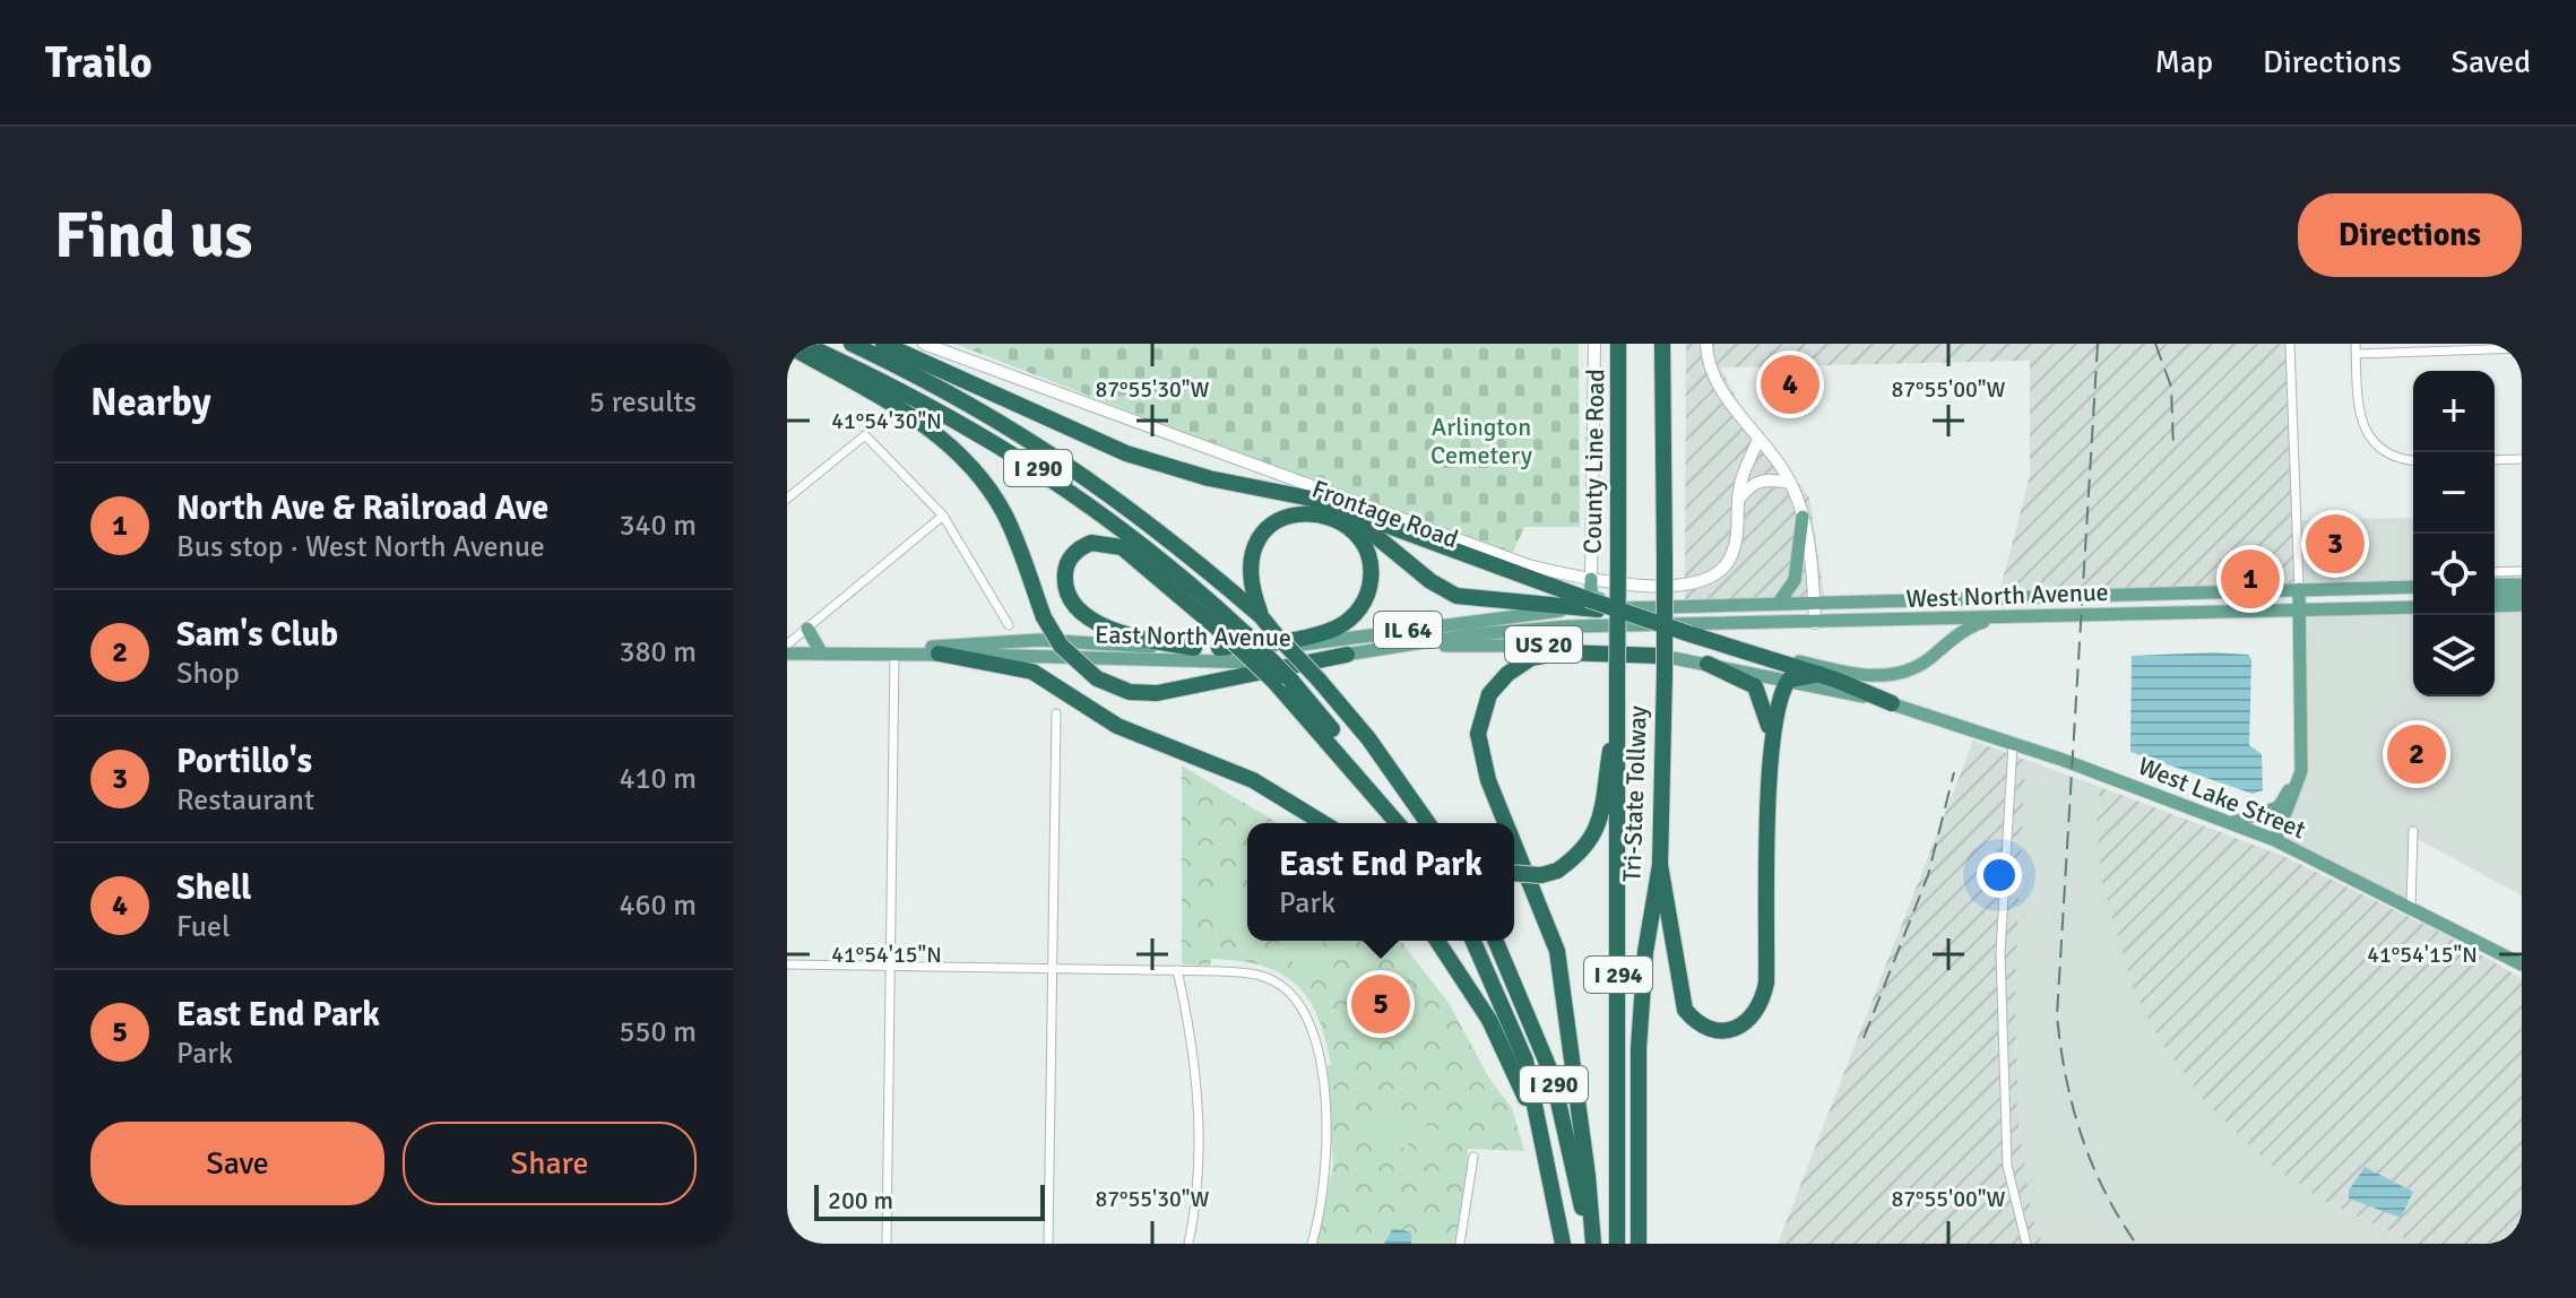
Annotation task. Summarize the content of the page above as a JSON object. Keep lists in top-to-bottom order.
{
  "streets": {
    "highway": [
      "I 290",
      "US 20",
      "Tri-State Tollway",
      "I 294"
    ],
    "main road": [
      "West North Avenue",
      "IL 64",
      "East North Avenue",
      "West Lake Street"
    ],
    "street": ["County Line Road", "Frontage Road"]
  },
  "crossings": [
    ["County Line Road", "Frontage Road"],
    ["West North Avenue", "East North Avenue"],
    ["West North Avenue", "US 20"],
    ["East North Avenue", "US 20"],
    ["US 20", "Tri-State Tollway"],
    ["US 20", "West Lake Street"]
  ],
  "parks": ["Arlington Cemetery"],
  "scale_bar": "200 m",
  "page": {
    "header": "Trailo",
    "nav": ["Map", "Directions", "Saved"],
    "buttons": [
      "Directions",
      ["Save", "Share"]
    ],
    "title": "Find us",
    "heading": ["Nearby", "5 results"],
    "pins": [
      "4",
      "3",
      "1",
      "2",
      "5"
    ],
    "map_buttons": ["+", "−"],
    "list": [
      {
        "mark": "1",
        "name": "North Ave & Railroad Ave",
        "note": "Bus stop · West North Avenue",
        "value": "340 m"
      },
      {
        "mark": "2",
        "name": "Sam's Club",
        "note": "Shop",
        "value": "380 m"
      },
      {
        "mark": "3",
        "name": "Portillo's",
        "note": "Restaurant",
        "value": "410 m"
      },
      {
        "mark": "4",
        "name": "Shell",
        "note": "Fuel",
        "value": "460 m"
      },
      {
        "mark": "5",
        "name": "East End Park",
        "note": "Park",
        "value": "550 m"
      }
    ],
    "popup": ["East End Park", "Park"],
    "scale": "200 m"
  },
  "coordinates": [
    "87°55'30\"W",
    "87°55'00\"W",
    "41°54'30\"N",
    "41°54'15\"N"
  ]
}
